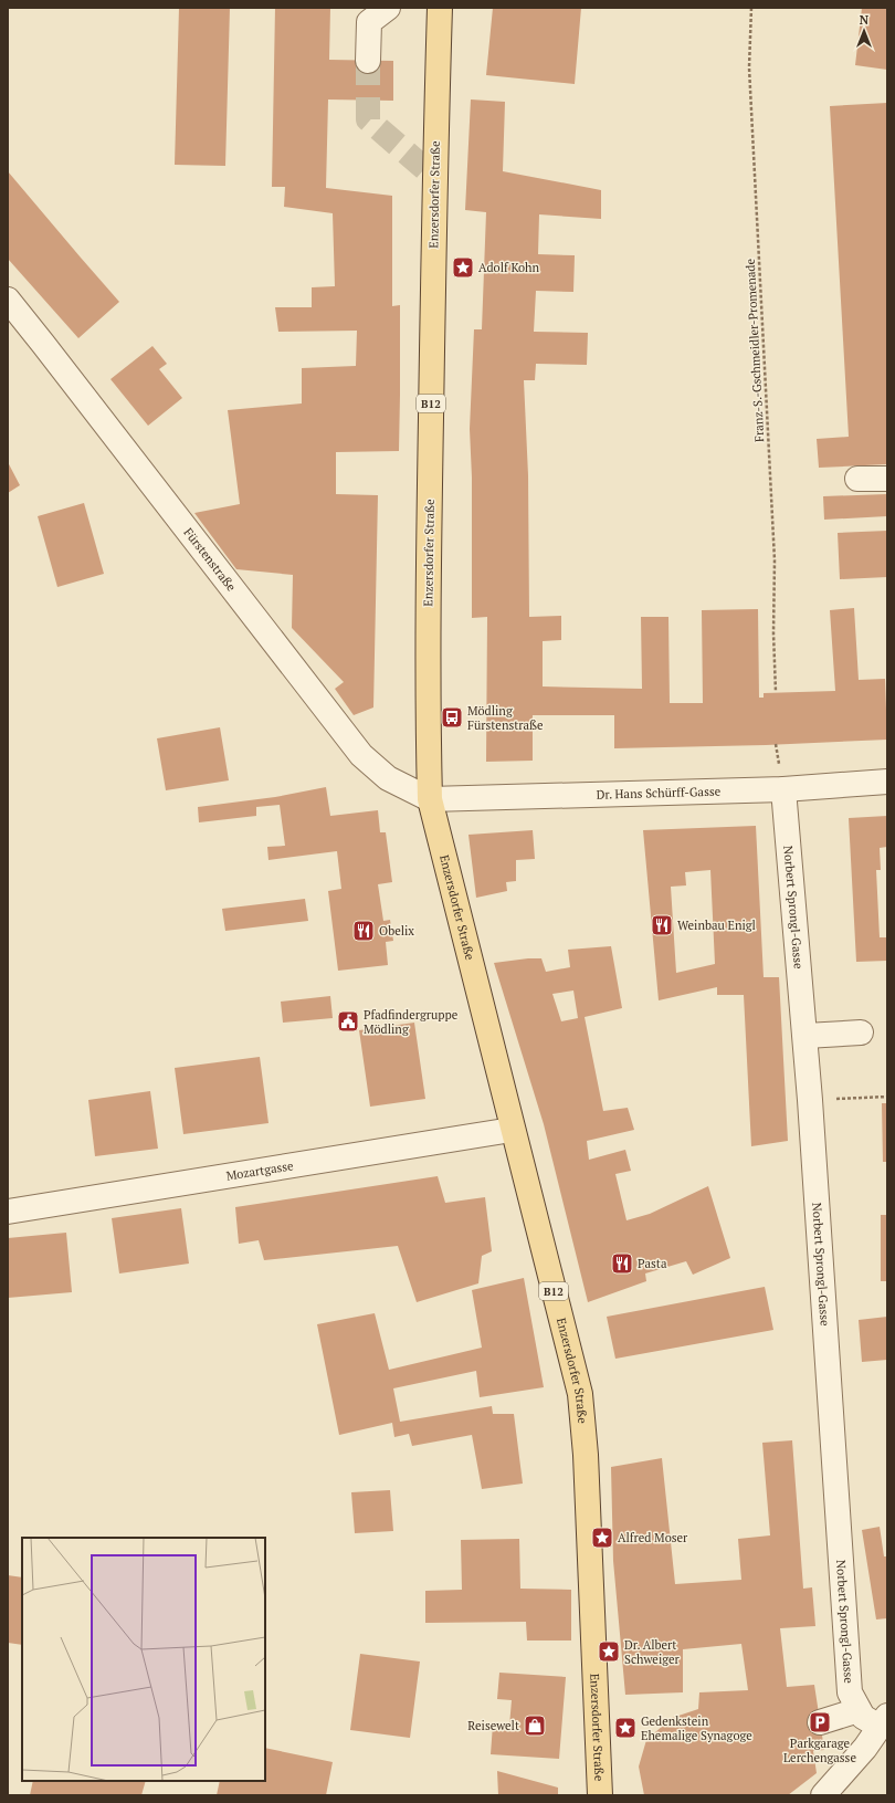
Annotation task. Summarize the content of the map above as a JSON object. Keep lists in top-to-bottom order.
{
  "streets": {
    "main road": ["Enzersdorfer Straße", "B12"],
    "street": [
      "Fürstenstraße",
      "Dr. Hans Schürff-Gasse",
      "Norbert Sprongl-Gasse",
      "Mozartgasse"
    ],
    "path": ["Franz-S.-Gschmeidler-Promenade"]
  },
  "crossings": [
    ["Enzersdorfer Straße", "Fürstenstraße"],
    ["Enzersdorfer Straße", "Dr. Hans Schürff-Gasse"],
    ["Enzersdorfer Straße", "Mozartgasse"],
    ["Fürstenstraße", "Dr. Hans Schürff-Gasse"],
    ["Dr. Hans Schürff-Gasse", "Norbert Sprongl-Gasse"]
  ],
  "places": {
    "place": [
      "Adolf Kohn",
      "Alfred Moser",
      "Dr. Albert Schweiger",
      "Gedenkstein Ehemalige Synagoge"
    ],
    "bus stop": ["Mödling Fürstenstraße"],
    "restaurant": ["Weinbau Enigl", "Obelix", "Pasta"],
    "public building": ["Pfadfindergruppe Mödling"],
    "parking": ["Parkgarage Lerchengasse"],
    "shop": ["Reisewelt"]
  },
  "north": "top"
}
